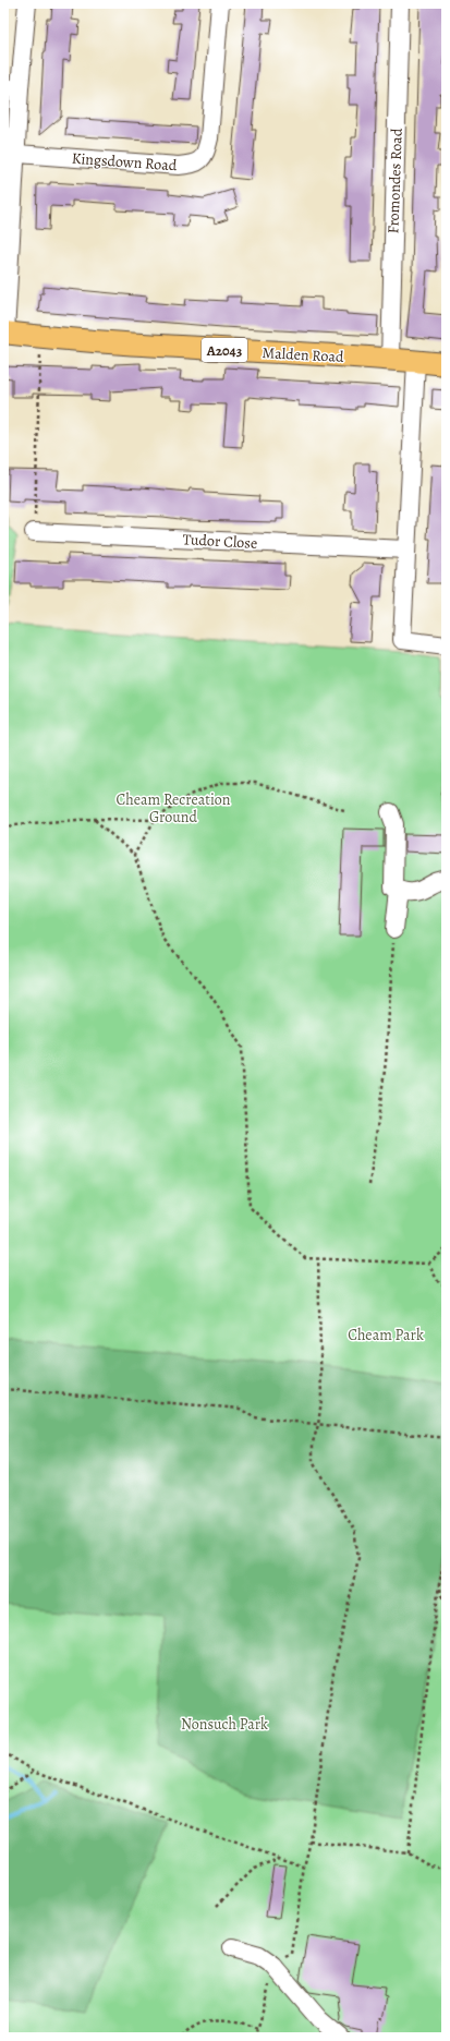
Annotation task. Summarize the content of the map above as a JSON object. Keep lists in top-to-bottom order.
{
  "streets": {
    "main road": ["A2043", "Malden Road"],
    "street": ["Kingsdown Road", "Fromondes Road", "Tudor Close"]
  },
  "crossings": [
    ["Fromondes Road", "Malden Road"]
  ],
  "parks": ["Cheam Recreation Ground", "Cheam Park", "Nonsuch Park"]
}
